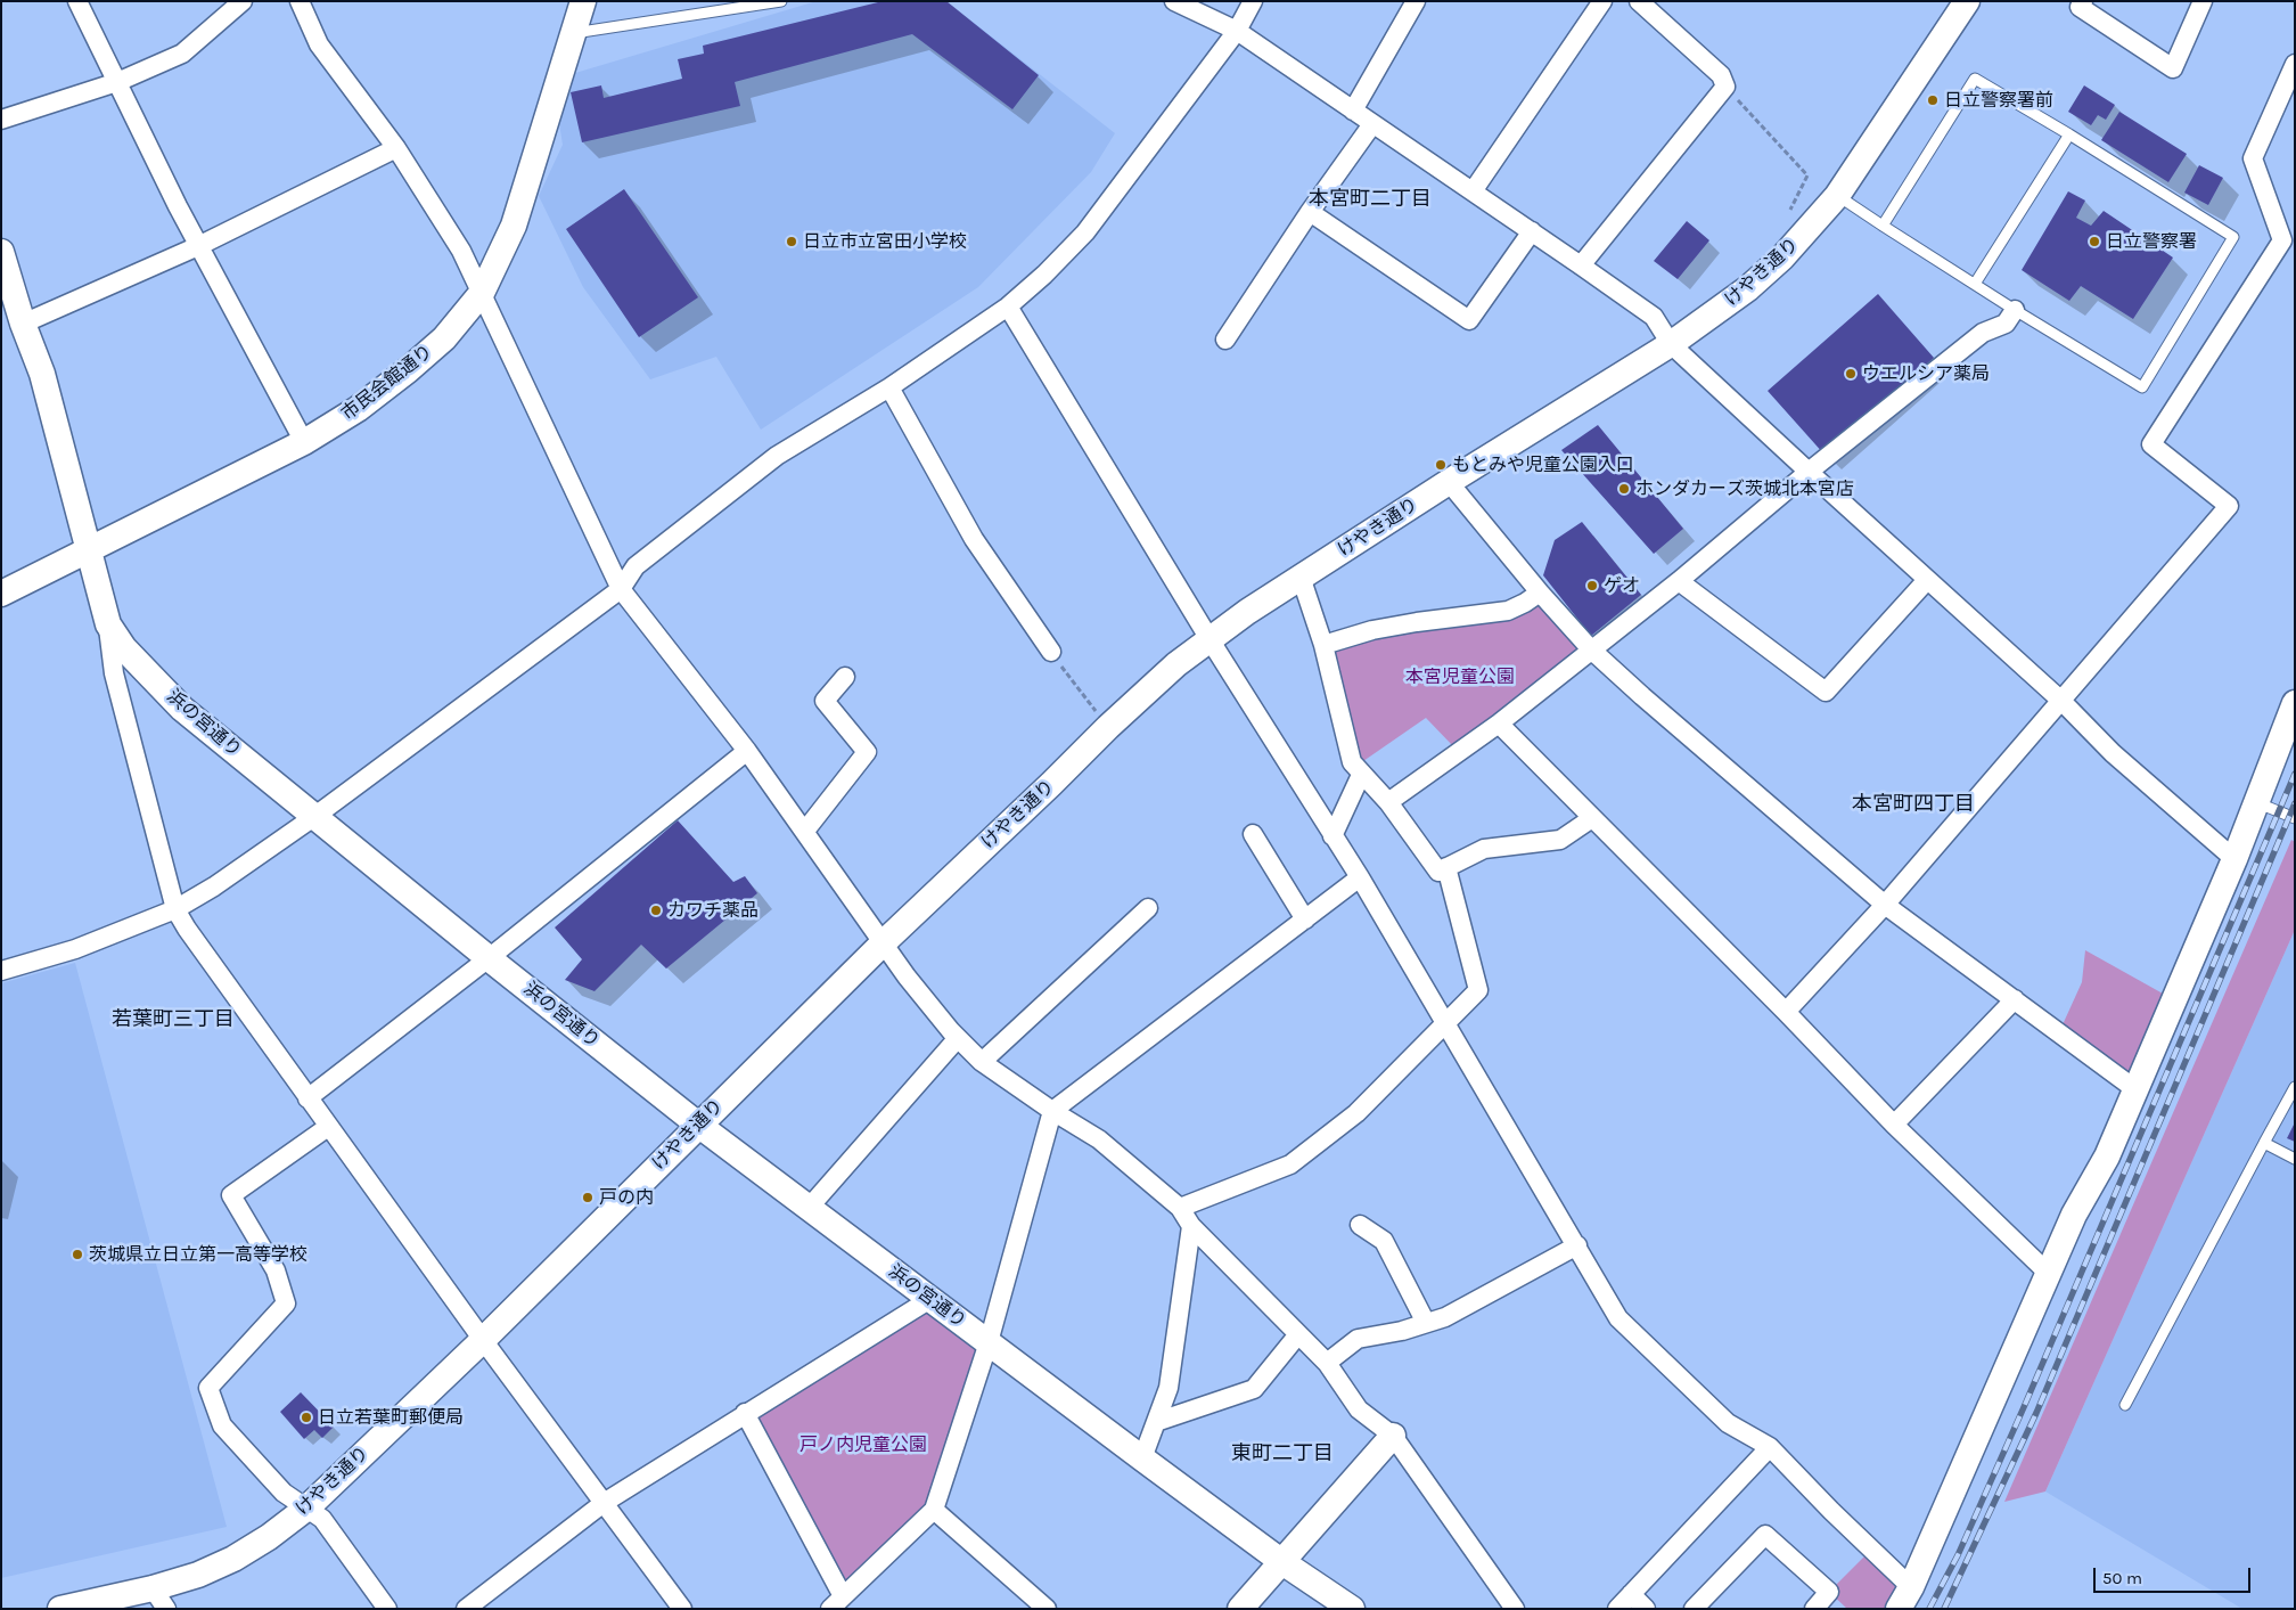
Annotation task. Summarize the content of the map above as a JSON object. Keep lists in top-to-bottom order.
{
  "streets": {
    "street": ["けやき通り", "市民会館通り", "浜の宮通り"]
  },
  "crossings": [
    ["けやき通り", "浜の宮通り"],
    ["市民会館通り", "浜の宮通り"]
  ],
  "districts": [
    "本宮町二丁目",
    "本宮町四丁目",
    "若葉町三丁目",
    "東町二丁目"
  ],
  "parks": ["本宮児童公園", "戸ノ内児童公園"],
  "places": [
    "日立警察署前",
    "日立市立宮田小学校",
    "日立警察署",
    "ウエルシア薬局",
    "もとみや児童公園入口",
    "ホンダカーズ茨城北本宮店",
    "ゲオ",
    "カワチ薬品",
    "戸の内",
    "茨城県立日立第一高等学校",
    "日立若葉町郵便局"
  ],
  "scale_bar": "50 m"
}
